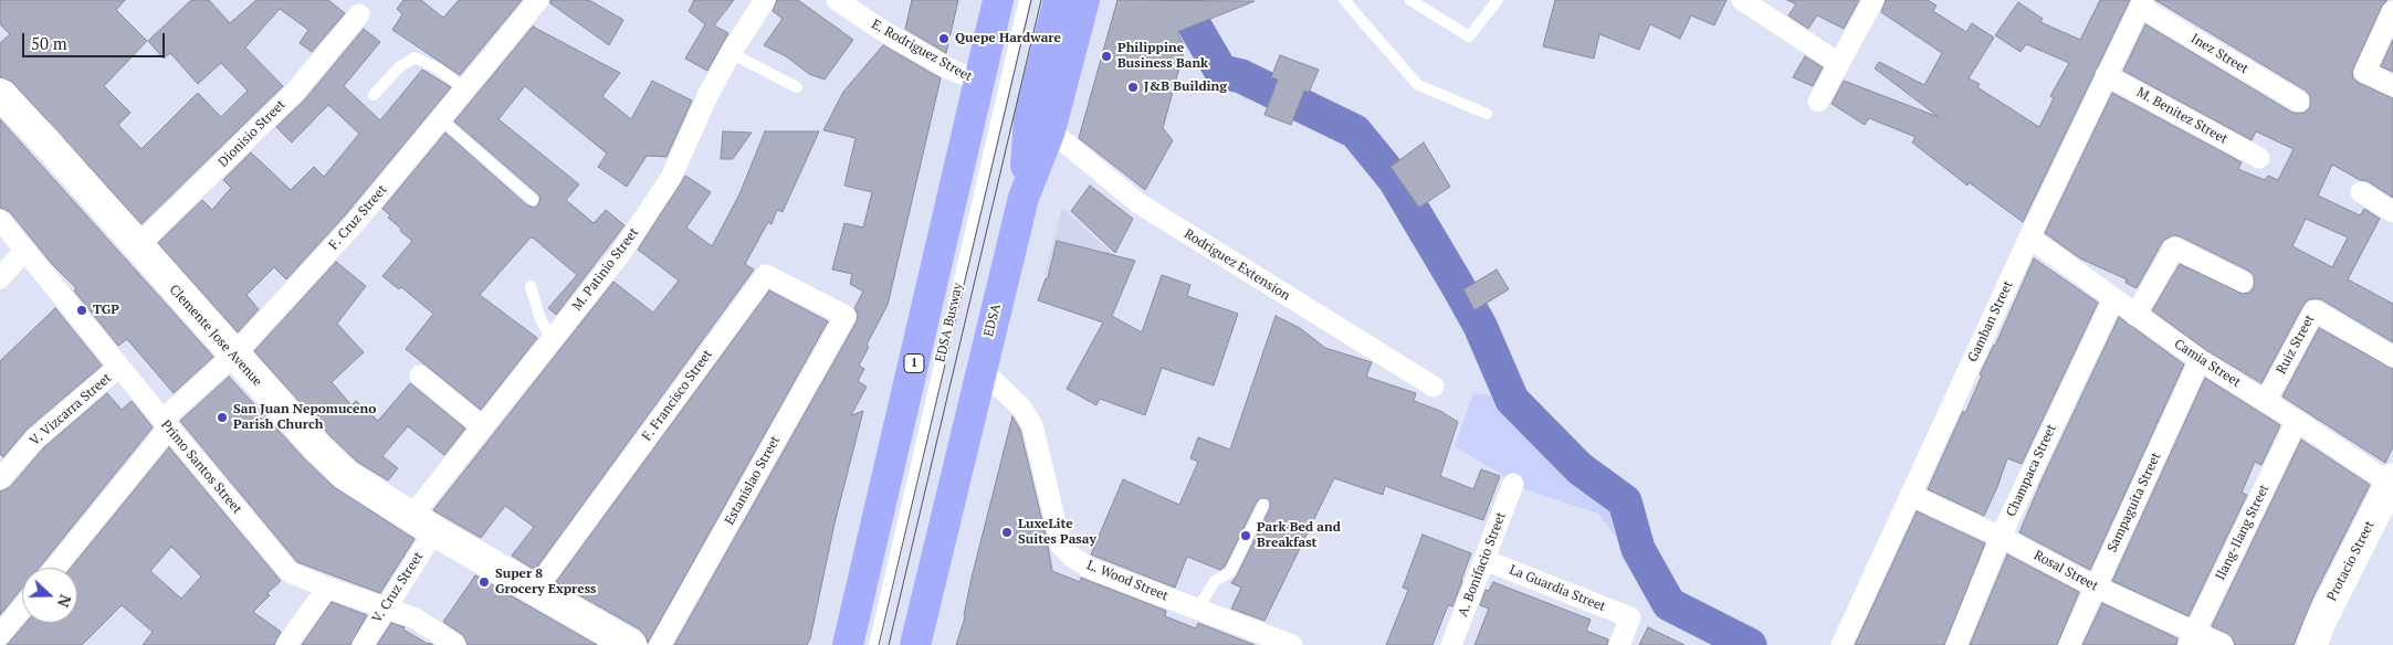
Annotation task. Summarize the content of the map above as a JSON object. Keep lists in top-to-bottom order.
{
  "streets": {
    "highway": ["EDSA", "1"],
    "street": [
      "E. Rodriguez Street",
      "Inez Street",
      "M. Benitez Street",
      "Dionisio Street",
      "F. Cruz Street",
      "Rodriguez Extension",
      "M. Patinio Street",
      "Gamban Street",
      "Clemente Jose Avenue",
      "Ruiz Street",
      "Camia Street",
      "F. Francisco Street",
      "V. Vizcarra Street",
      "Primo Santos Street",
      "Champaca Street",
      "Estanislao Street",
      "Sampaguita Street",
      "Ilang-Ilang Street",
      "Protacio Street",
      "A. Bonifacio Street",
      "Rosal Street",
      "L. Wood Street",
      "V. Cruz Street",
      "La Guardia Street"
    ],
    "lane": ["EDSA Busway"]
  },
  "crossings": [
    ["E. Rodriguez Street", "1"],
    ["Inez Street", "Gamban Street"],
    ["M. Benitez Street", "Gamban Street"],
    ["Dionisio Street", "Clemente Jose Avenue"],
    ["F. Cruz Street", "Clemente Jose Avenue"],
    ["F. Cruz Street", "Primo Santos Street"],
    ["Rodriguez Extension", "EDSA"],
    ["M. Patinio Street", "Clemente Jose Avenue"],
    ["M. Patinio Street", "V. Cruz Street"],
    ["EDSA", "L. Wood Street"],
    ["Gamban Street", "Camia Street"],
    ["Gamban Street", "Rosal Street"],
    ["Clemente Jose Avenue", "F. Francisco Street"],
    ["Clemente Jose Avenue", "V. Cruz Street"],
    ["Ruiz Street", "Camia Street"],
    ["Camia Street", "Champaca Street"],
    ["Camia Street", "Sampaguita Street"],
    ["Camia Street", "Ilang-Ilang Street"],
    ["Camia Street", "Protacio Street"],
    ["F. Francisco Street", "Estanislao Street"],
    ["V. Vizcarra Street", "Primo Santos Street"],
    ["Primo Santos Street", "V. Cruz Street"],
    ["Champaca Street", "Rosal Street"],
    ["Sampaguita Street", "Rosal Street"],
    ["Ilang-Ilang Street", "Rosal Street"],
    ["A. Bonifacio Street", "La Guardia Street"]
  ],
  "places": [
    "Quepe Hardware",
    "Philippine Business Bank",
    "J&B Building",
    "TGP",
    "San Juan Nepomuceno Parish Church",
    "LuxeLite Suites Pasay",
    "Park Bed and Breakfast",
    "Super 8 Grocery Express"
  ],
  "scale_bar": "50 m",
  "north": "right"
}
